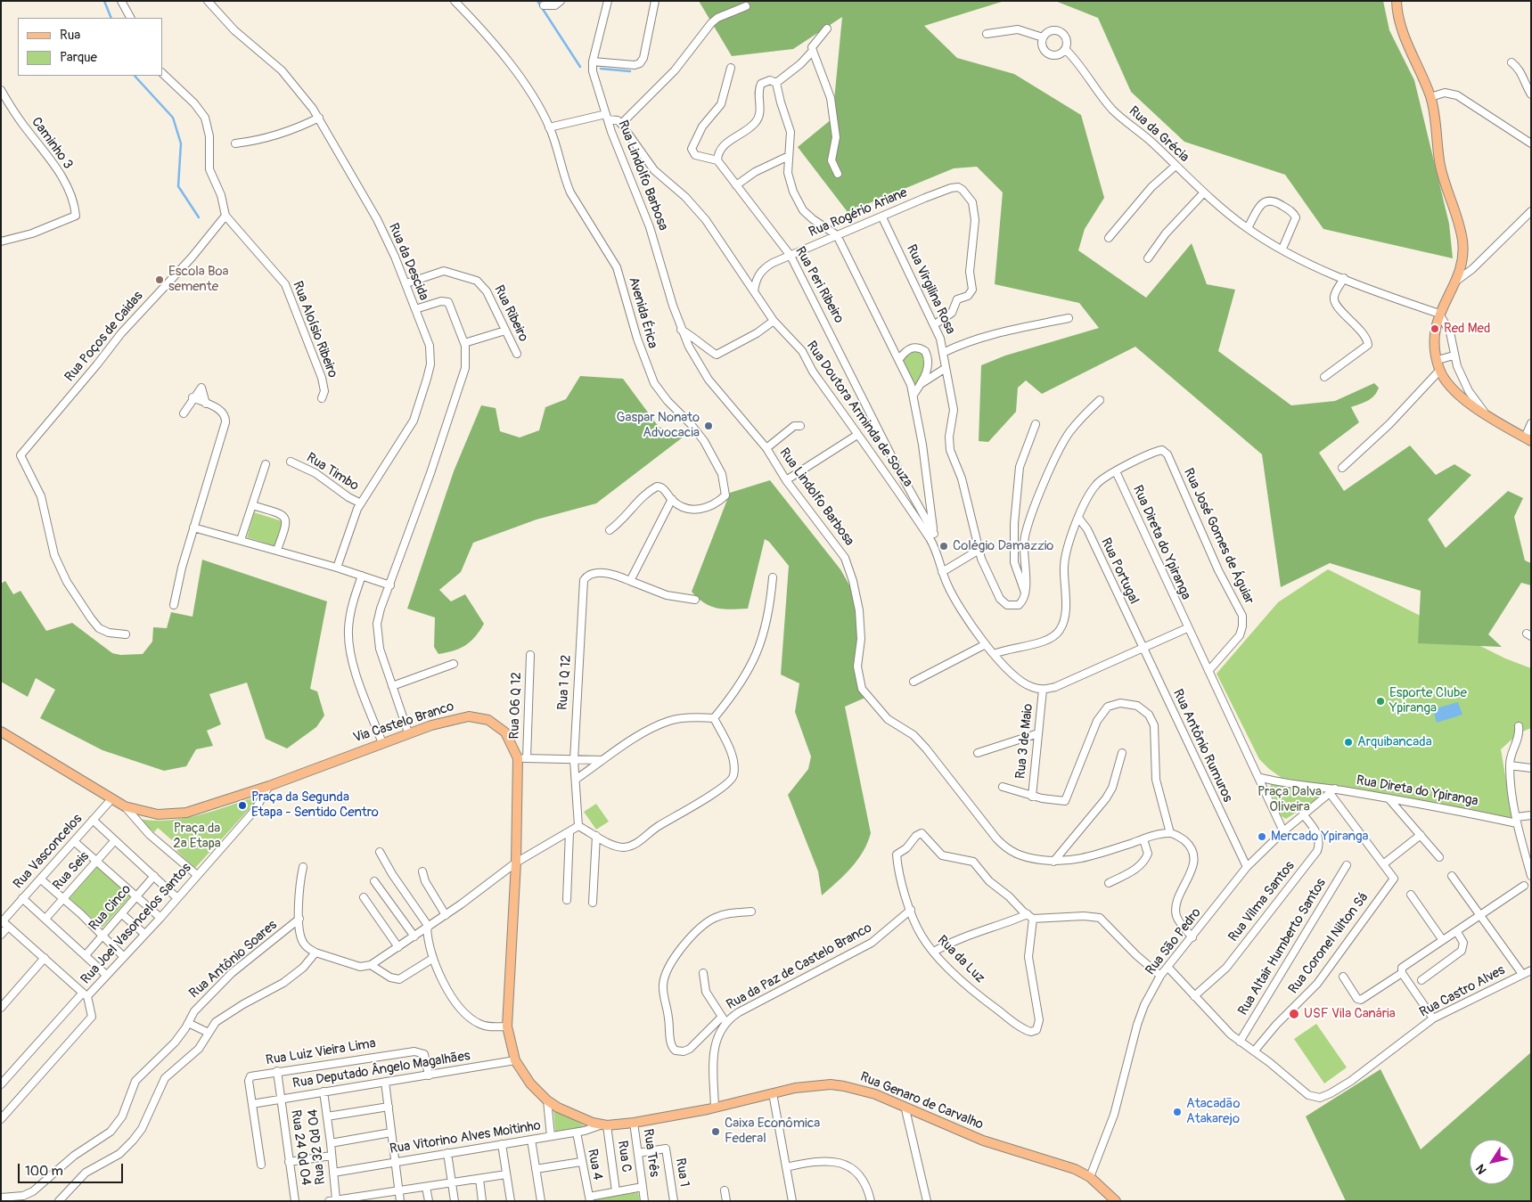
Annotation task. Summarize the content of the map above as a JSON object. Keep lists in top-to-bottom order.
{
  "streets": {
    "main road": ["Via Castelo Branco", "Rua Genaro de Carvalho"],
    "street": [
      "Rua da Grécia",
      "Caminho 3",
      "Rua Lindolfo Barbosa",
      "Rua Rogério Ariane",
      "Rua da Descida",
      "Rua Peri Ribeiro",
      "Rua Virgilina Rosa",
      "Avenida Érica",
      "Rua Ribeiro",
      "Rua Aloísio Ribeiro",
      "Rua Poços de Caidas",
      "Rua Doutora Arminda de Souza",
      "Rua Timbo",
      "Rua José Gomes de Águiar",
      "Rua Direta do Ypiranga",
      "Rua Portugal",
      "Rua 1 Q 12",
      "Rua 06 Q 12",
      "Rua 3 de Maio",
      "Rua Antônio Rumuros",
      "Rua Vasconcelos",
      "Rua Seis",
      "Rua Vilma Santos",
      "Rua Cinco",
      "Rua Joel Vasoncelos Santos",
      "Rua São Pedro",
      "Rua Coronel Nilton Sá",
      "Rua Altair Humberto Santos",
      "Rua Antônio Soares",
      "Rua da Luz",
      "Rua da Paz de Castelo Branco",
      "Rua Castro Alves",
      "Rua Luiz Vieira Lima",
      "Rua Deputado Ângelo Magalhães",
      "Rua Vitorino Alves Moitinho",
      "Rua 32 Qd 04",
      "Rua 24 Qd 04",
      "Rua Três",
      "Rua C",
      "Rua 4",
      "Rua 1"
    ]
  },
  "crossings": [
    ["Rua Rogério Ariane", "Rua Peri Ribeiro"],
    ["Rua Rogério Ariane", "Rua Virgilina Rosa"],
    ["Rua Rogério Ariane", "Rua Doutora Arminda de Souza"],
    ["Rua da Descida", "Rua Ribeiro"],
    ["Rua da Descida", "Rua Timbo"],
    ["Rua Aloísio Ribeiro", "Rua Poços de Caidas"],
    ["Rua Doutora Arminda de Souza", "Rua 3 de Maio"],
    ["Rua José Gomes de Águiar", "Rua Direta do Ypiranga"],
    ["Rua Direta do Ypiranga", "Rua São Pedro"],
    ["Rua Portugal", "Rua Antônio Rumuros"],
    ["Rua 06 Q 12", "Via Castelo Branco"],
    ["Via Castelo Branco", "Rua Vasconcelos"],
    ["Via Castelo Branco", "Rua Joel Vasoncelos Santos"],
    ["Via Castelo Branco", "Rua Deputado Ângelo Magalhães"],
    ["Via Castelo Branco", "Rua Genaro de Carvalho"],
    ["Via Castelo Branco", "Rua Vitorino Alves Moitinho"],
    ["Via Castelo Branco", "Rua C"],
    ["Rua Antônio Rumuros", "Rua São Pedro"],
    ["Rua Vilma Santos", "Rua São Pedro"],
    ["Rua São Pedro", "Rua Genaro de Carvalho"],
    ["Rua Coronel Nilton Sá", "Rua Castro Alves"],
    ["Rua da Luz", "Rua da Paz de Castelo Branco"],
    ["Rua da Paz de Castelo Branco", "Rua Genaro de Carvalho"],
    ["Rua Luiz Vieira Lima", "Rua Deputado Ângelo Magalhães"],
    ["Rua Luiz Vieira Lima", "Rua 24 Qd 04"],
    ["Rua Deputado Ângelo Magalhães", "Rua 32 Qd 04"],
    ["Rua Deputado Ângelo Magalhães", "Rua 24 Qd 04"],
    ["Rua Genaro de Carvalho", "Rua Vitorino Alves Moitinho"],
    ["Rua Genaro de Carvalho", "Rua Três"],
    ["Rua Genaro de Carvalho", "Rua C"],
    ["Rua Vitorino Alves Moitinho", "Rua 32 Qd 04"],
    ["Rua Vitorino Alves Moitinho", "Rua C"],
    ["Rua Vitorino Alves Moitinho", "Rua 4"],
    ["Rua Três", "Rua 1"]
  ],
  "parks": ["Praça Dalva Oliveira", "Praça da 2ª Etapa"],
  "places": [
    "Escola Boa semente",
    "Red Med",
    "Gaspar Nonato Advocacia",
    "Colégio Damazzio",
    "Esporte Clube Ypiranga",
    "Arquibancada",
    "Praça da Segunda Etapa - Sentido Centro",
    "Mercado Ypiranga",
    "USF Vila Canária",
    "Atacadão Atakarejo",
    "Caixa Econômica Federal"
  ],
  "legend": ["Rua", "Parque"],
  "scale_bar": "100 m",
  "north": "bottom left"
}
